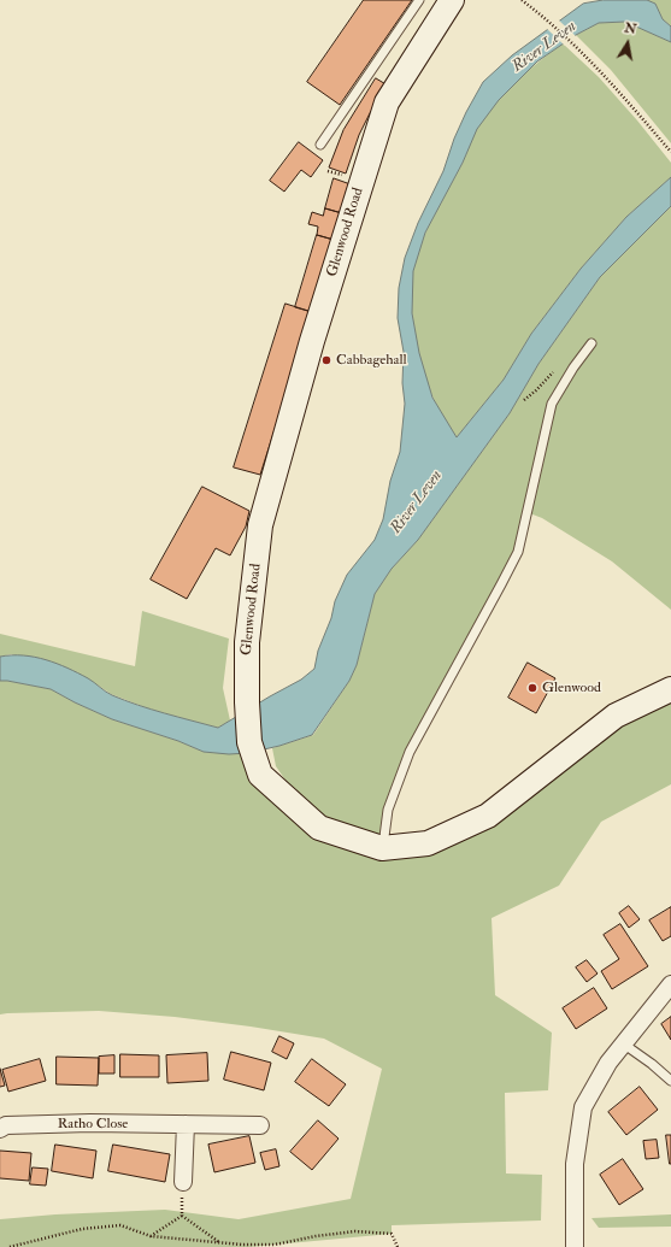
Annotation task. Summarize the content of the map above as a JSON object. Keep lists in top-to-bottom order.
{
  "streets": {
    "street": ["Glenwood Road", "Ratho Close"]
  },
  "water": ["River Leven"],
  "places": ["Cabbagehall", "Glenwood"],
  "north": "top"
}
